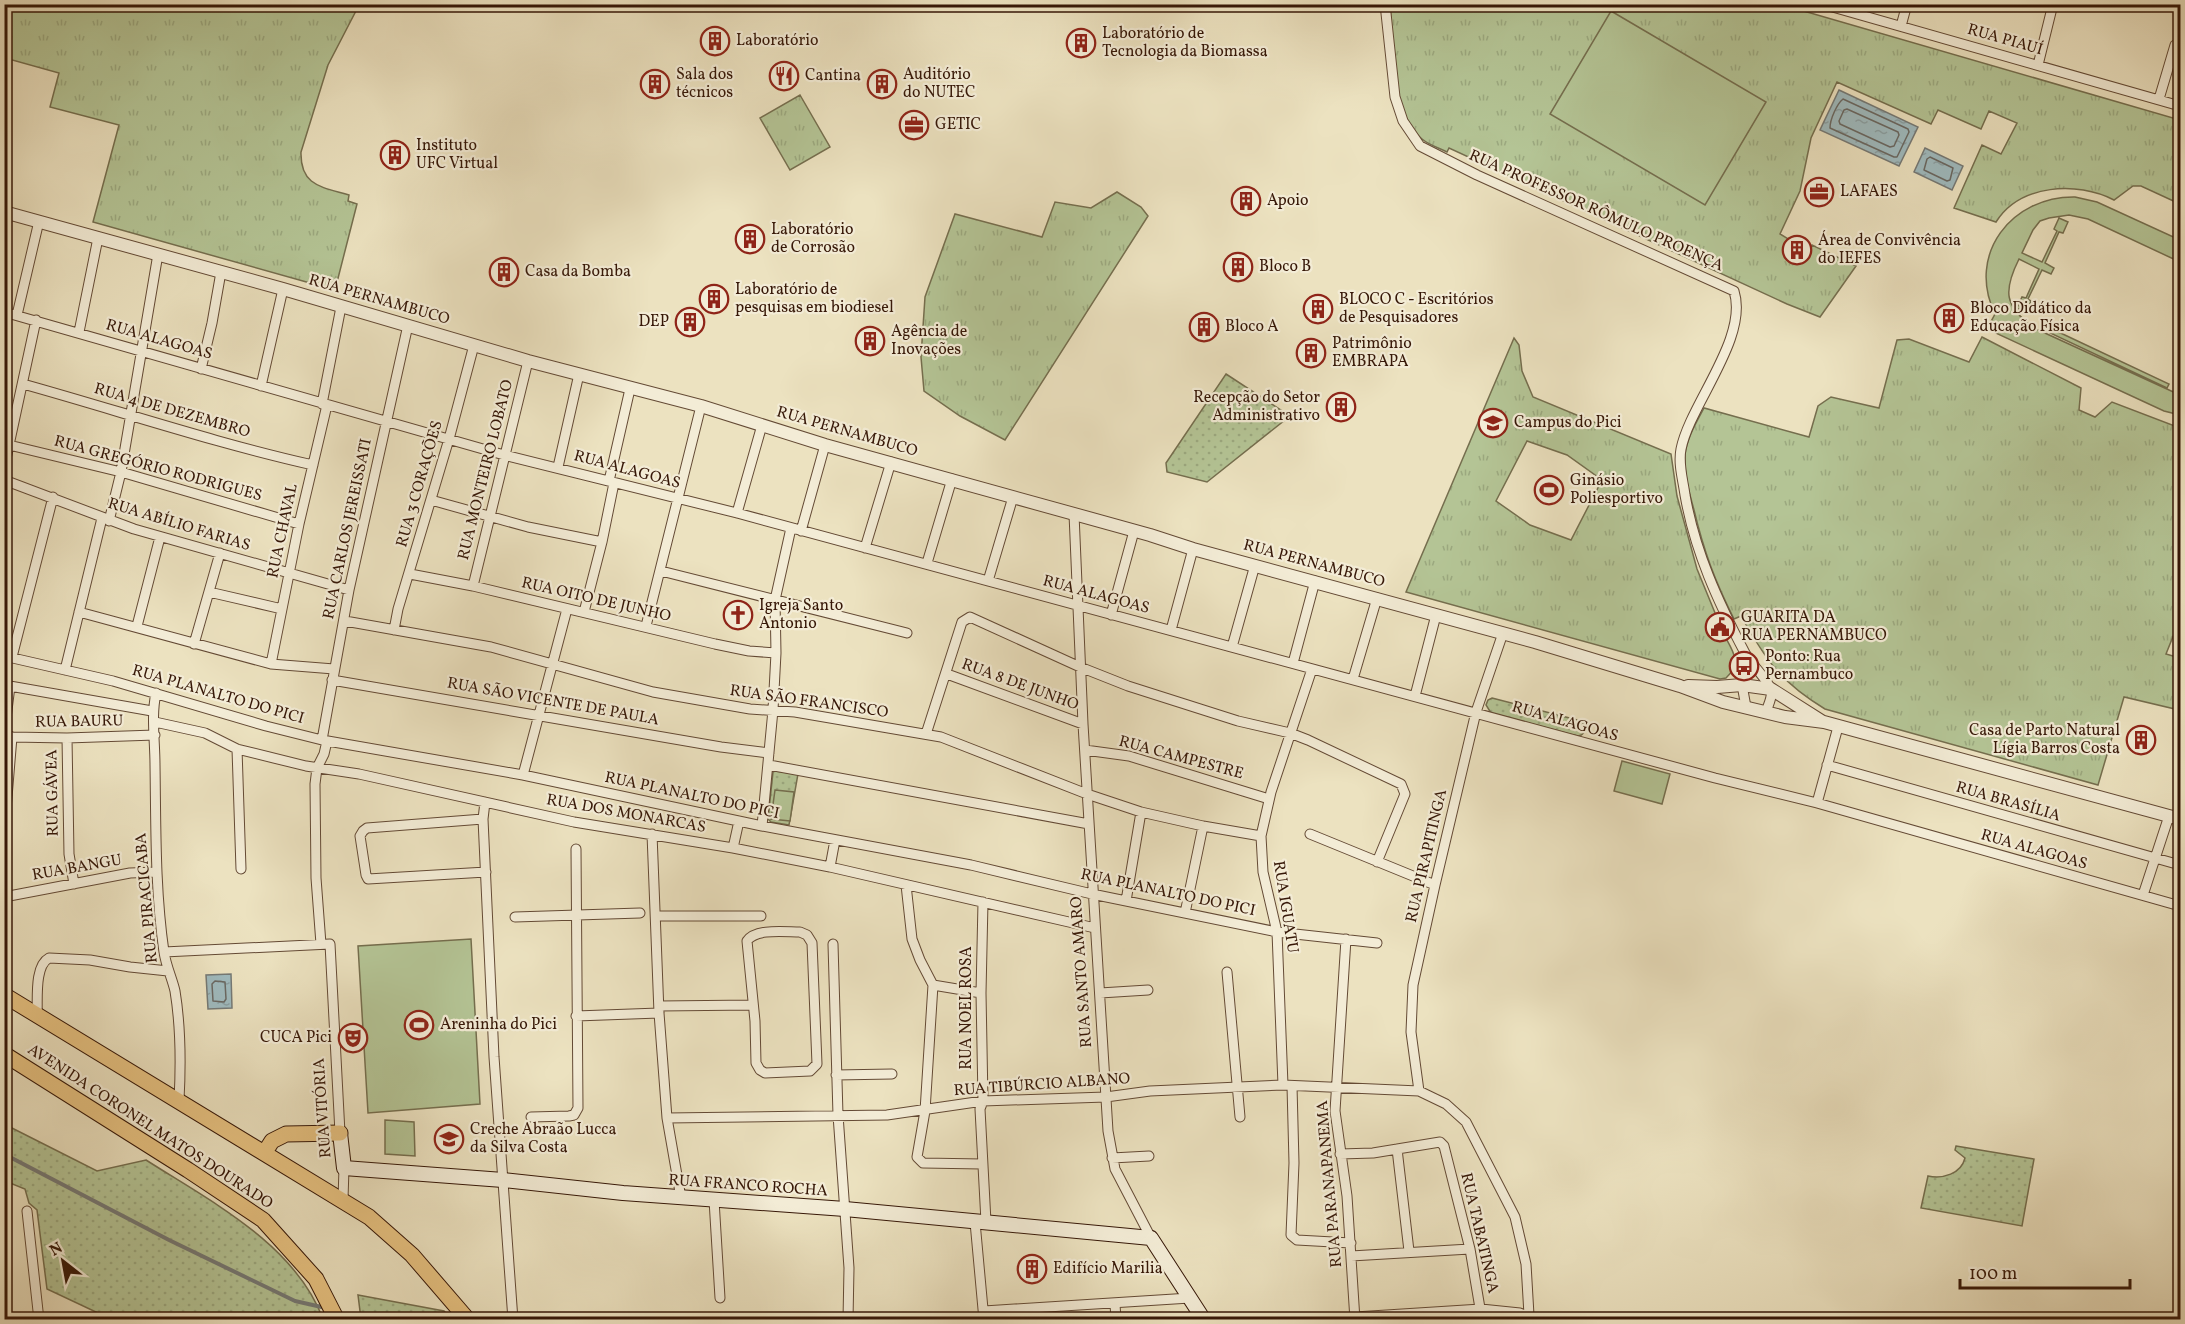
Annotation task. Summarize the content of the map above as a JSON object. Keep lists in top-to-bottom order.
{
  "streets": {
    "main road": ["RUA VITÓRIA", "AVENIDA CORONEL MATOS DOURADO", "RUA FRANCO ROCHA"],
    "street": [
      "RUA PIAUÍ",
      "RUA PROFESSOR RÔMULO PROENÇA",
      "RUA PERNAMBUCO",
      "RUA ALAGOAS",
      "RUA 4 DE DEZEMBRO",
      "RUA GREGÓRIO RODRIGUES",
      "RUA MONTEIRO LOBATO",
      "RUA 3 CORAÇÕES",
      "RUA ABÍLIO FARIAS",
      "RUA CARLOS JEREISSATI",
      "RUA CHAVAL",
      "RUA OITO DE JUNHO",
      "RUA 8 DE JUNHO",
      "RUA PLANALTO DO PICI",
      "RUA SÃO VICENTE DE PAULA",
      "RUA SÃO FRANCISCO",
      "RUA BAURU",
      "RUA CAMPESTRE",
      "RUA GÁVEA",
      "RUA BRASÍLIA",
      "RUA DOS MONARCAS",
      "RUA PIRAPITINGA",
      "RUA BANGU",
      "RUA PIRACICABA",
      "RUA IGUATU",
      "RUA SANTO AMARO",
      "RUA NOEL ROSA",
      "RUA TIBÚRCIO ALBANO",
      "RUA PARANAPANEMA",
      "RUA TABATINGA"
    ]
  },
  "crossings": [
    ["RUA PROFESSOR RÔMULO PROENÇA", "RUA PERNAMBUCO"],
    ["RUA PERNAMBUCO", "RUA MONTEIRO LOBATO"],
    ["RUA PERNAMBUCO", "RUA 3 CORAÇÕES"],
    ["RUA PERNAMBUCO", "RUA CARLOS JEREISSATI"],
    ["RUA PERNAMBUCO", "RUA CHAVAL"],
    ["RUA PERNAMBUCO", "RUA PIRAPITINGA"],
    ["RUA PERNAMBUCO", "RUA SANTO AMARO"],
    ["RUA ALAGOAS", "RUA MONTEIRO LOBATO"],
    ["RUA ALAGOAS", "RUA 3 CORAÇÕES"],
    ["RUA ALAGOAS", "RUA CARLOS JEREISSATI"],
    ["RUA ALAGOAS", "RUA CHAVAL"],
    ["RUA ALAGOAS", "RUA PIRAPITINGA"],
    ["RUA ALAGOAS", "RUA IGUATU"],
    ["RUA ALAGOAS", "RUA SANTO AMARO"],
    ["RUA 4 DE DEZEMBRO", "RUA CHAVAL"],
    ["RUA GREGÓRIO RODRIGUES", "RUA CHAVAL"],
    ["RUA MONTEIRO LOBATO", "RUA OITO DE JUNHO"],
    ["RUA 3 CORAÇÕES", "RUA OITO DE JUNHO"],
    ["RUA 3 CORAÇÕES", "RUA SÃO FRANCISCO"],
    ["RUA ABÍLIO FARIAS", "RUA CARLOS JEREISSATI"],
    ["RUA ABÍLIO FARIAS", "RUA CHAVAL"],
    ["RUA CARLOS JEREISSATI", "RUA PLANALTO DO PICI"],
    ["RUA CARLOS JEREISSATI", "RUA SÃO VICENTE DE PAULA"],
    ["RUA CARLOS JEREISSATI", "RUA SÃO FRANCISCO"],
    ["RUA CARLOS JEREISSATI", "RUA VITÓRIA"],
    ["RUA 8 DE JUNHO", "RUA SANTO AMARO"],
    ["RUA PLANALTO DO PICI", "RUA PIRACICABA"],
    ["RUA PLANALTO DO PICI", "RUA IGUATU"],
    ["RUA PLANALTO DO PICI", "RUA SANTO AMARO"],
    ["RUA PLANALTO DO PICI", "RUA VITÓRIA"],
    ["RUA PLANALTO DO PICI", "RUA PARANAPANEMA"],
    ["RUA SÃO FRANCISCO", "RUA IGUATU"],
    ["RUA SÃO FRANCISCO", "RUA SANTO AMARO"],
    ["RUA BAURU", "RUA GÁVEA"],
    ["RUA BAURU", "RUA PIRACICABA"],
    ["RUA CAMPESTRE", "RUA IGUATU"],
    ["RUA CAMPESTRE", "RUA SANTO AMARO"],
    ["RUA GÁVEA", "RUA BANGU"],
    ["RUA DOS MONARCAS", "RUA PIRACICABA"],
    ["RUA DOS MONARCAS", "RUA SANTO AMARO"],
    ["RUA DOS MONARCAS", "RUA NOEL ROSA"],
    ["RUA DOS MONARCAS", "RUA VITÓRIA"],
    ["RUA PIRAPITINGA", "RUA TIBÚRCIO ALBANO"],
    ["RUA BANGU", "RUA PIRACICABA"],
    ["RUA PIRACICABA", "AVENIDA CORONEL MATOS DOURADO"],
    ["RUA IGUATU", "RUA TIBÚRCIO ALBANO"],
    ["RUA IGUATU", "RUA PARANAPANEMA"],
    ["RUA SANTO AMARO", "RUA TIBÚRCIO ALBANO"],
    ["RUA SANTO AMARO", "RUA FRANCO ROCHA"],
    ["RUA NOEL ROSA", "RUA TIBÚRCIO ALBANO"],
    ["RUA NOEL ROSA", "RUA FRANCO ROCHA"],
    ["RUA TIBÚRCIO ALBANO", "RUA PARANAPANEMA"],
    ["RUA VITÓRIA", "AVENIDA CORONEL MATOS DOURADO"],
    ["RUA VITÓRIA", "RUA FRANCO ROCHA"]
  ],
  "places": {
    "building": [
      "Laboratório",
      "Laboratório de Tecnologia da Biomassa",
      "Sala dos técnicos",
      "Auditório do NUTEC",
      "Instituto UFC Virtual",
      "Apoio",
      "Laboratório de Corrosão",
      "Área de Convivência do IEFES",
      "Bloco B",
      "Casa da Bomba",
      "Laboratório de pesquisas em biodiesel",
      "BLOCO C - Escritórios de Pesquisadores",
      "Bloco Didático da Educação Física",
      "DEP",
      "Bloco A",
      "Agência de Inovações",
      "Patrimônio EMBRAPA",
      "Recepção do Setor Administrativo",
      "Casa de Parto Natural Lígia Barros Costa",
      "Edifício Marilia"
    ],
    "restaurant": ["Cantina"],
    "office": ["GETIC", "LAFAES"],
    "school or university": ["Campus do Pici", "Creche Abraão Lucca da Silva Costa"],
    "sports": ["Ginásio Poliesportivo", "Areninha do Pici"],
    "church": ["Igreja Santo Antonio"],
    "public building": ["GUARITA DA RUA PERNAMBUCO"],
    "bus stop": ["Ponto: Rua Pernambuco"],
    "theatre": ["CUCA Pici"]
  },
  "scale_bar": "100 m",
  "north": "top left"
}
